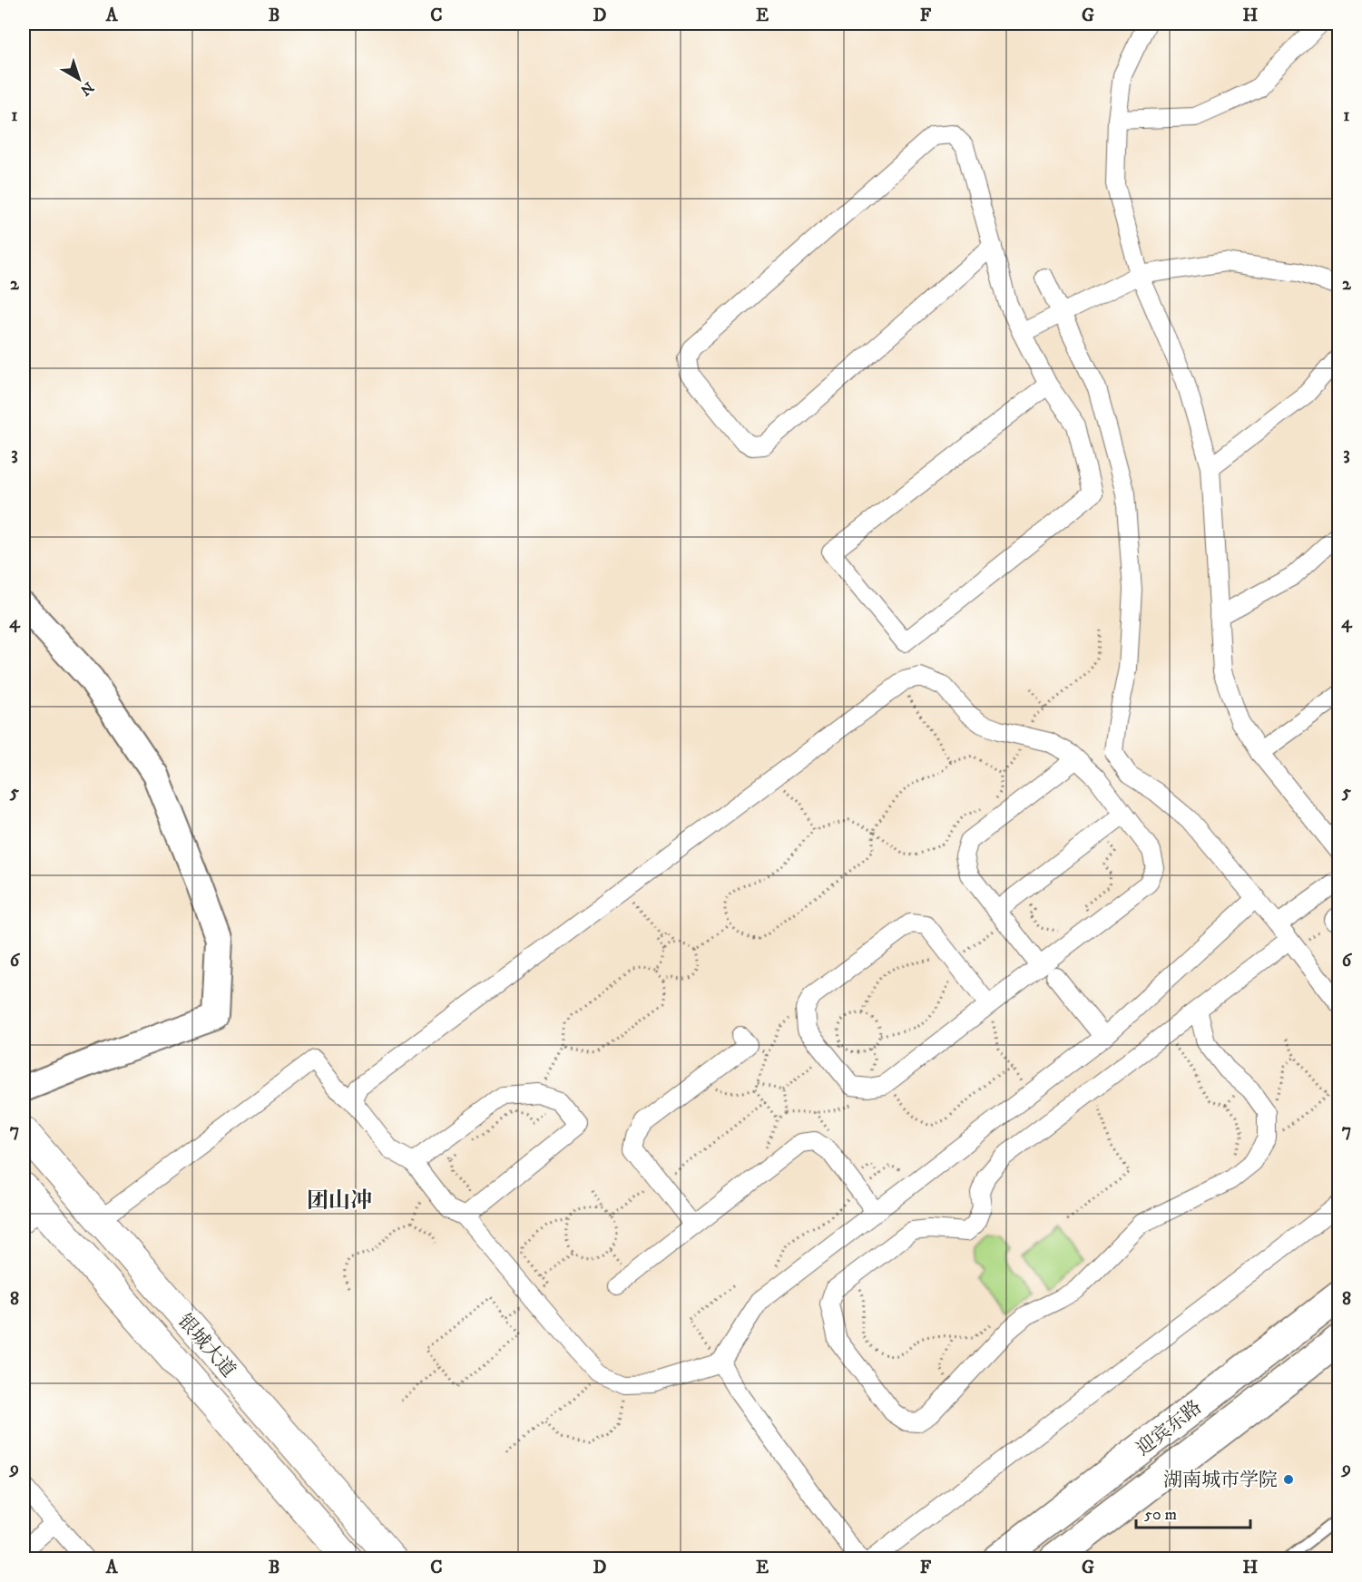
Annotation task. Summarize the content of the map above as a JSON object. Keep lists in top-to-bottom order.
{
  "streets": {
    "highway": ["迎宾东路"],
    "main road": ["银城大道"]
  },
  "districts": ["团山冲"],
  "places": ["湖南城市学院"],
  "scale_bar": "50 m",
  "north": "bottom right",
  "grid": {
    "columns": [
      "A",
      "B",
      "C",
      "D",
      "E",
      "F",
      "G",
      "H"
    ],
    "rows": [
      "1",
      "2",
      "3",
      "4",
      "5",
      "6",
      "7",
      "8",
      "9"
    ]
  }
}
